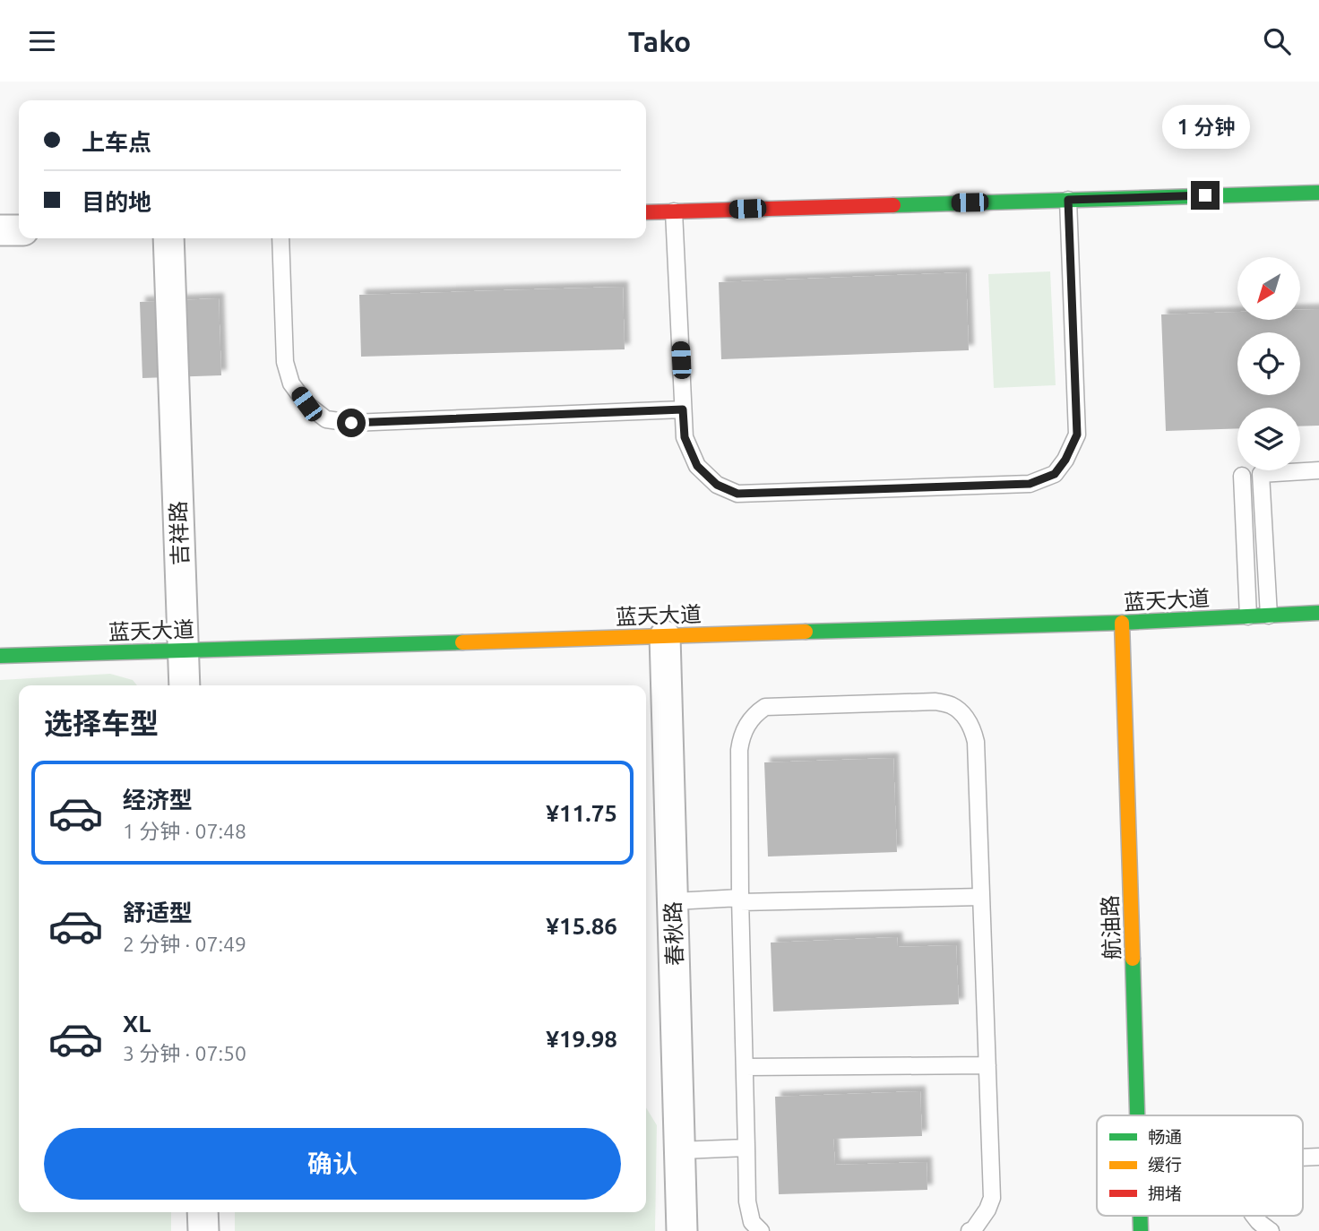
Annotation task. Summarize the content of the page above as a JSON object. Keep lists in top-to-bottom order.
{
  "streets": {
    "street": [
      "吉祥路",
      "蓝天大道",
      "航油路",
      "春秋路"
    ]
  },
  "crossings": [
    ["吉祥路", "蓝天大道"],
    ["蓝天大道", "航油路"],
    ["蓝天大道", "春秋路"]
  ],
  "legend": ["畅通", "缓行", "拥堵"],
  "north": "bottom left",
  "page": {
    "header": "Tako",
    "banner": ["上车点", "目的地"],
    "bubble": "1 分钟",
    "heading": "选择车型",
    "list": [
      {
        "name": "经济型",
        "note": "1 分钟 · 07:48",
        "value": "¥11.75"
      },
      {
        "name": "舒适型",
        "note": "2 分钟 · 07:49",
        "value": "¥15.86"
      },
      {
        "name": "XL",
        "note": "3 分钟 · 07:50",
        "value": "¥19.98"
      }
    ],
    "buttons": "确认"
  }
}
